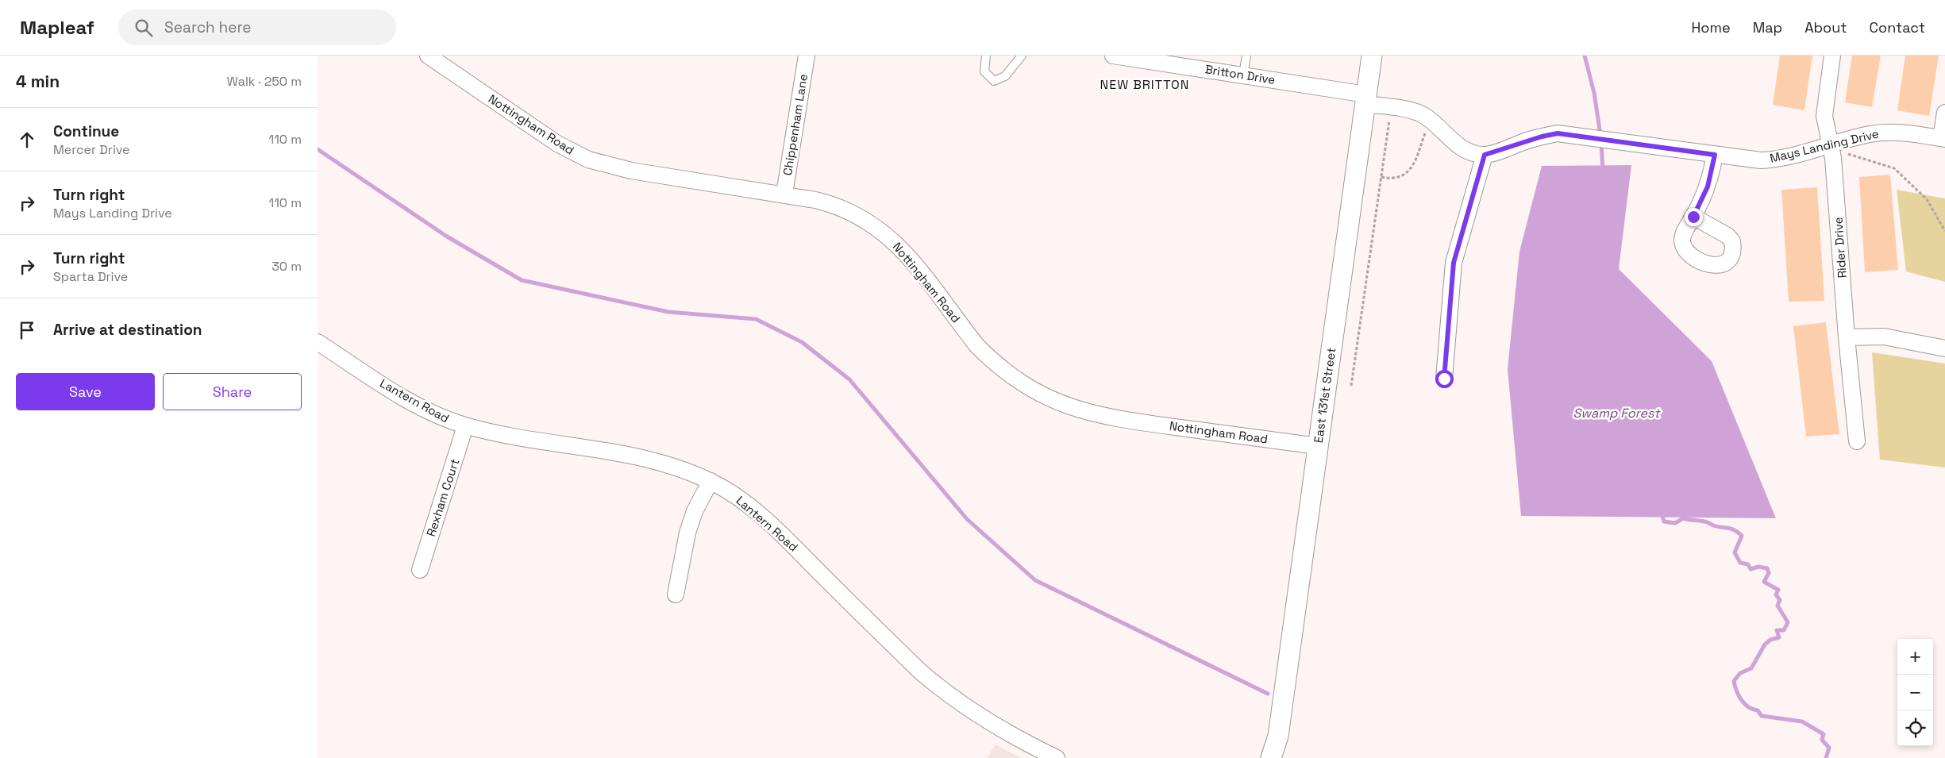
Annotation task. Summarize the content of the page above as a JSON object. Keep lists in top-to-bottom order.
{
  "streets": {
    "street": [
      "Britton Drive",
      "Nottingham Road",
      "Chippenham Lane",
      "Mays Landing Drive",
      "Rider Drive",
      "East 131st Street",
      "Lantern Road",
      "Rexham Court"
    ]
  },
  "crossings": [
    ["Britton Drive", "East 131st Street"],
    ["Nottingham Road", "Chippenham Lane"],
    ["Nottingham Road", "East 131st Street"],
    ["Mays Landing Drive", "Rider Drive"],
    ["Lantern Road", "Rexham Court"]
  ],
  "districts": ["NEW BRITTON"],
  "water": ["Swamp Forest"],
  "page": {
    "header": "Mapleaf",
    "search": "Search here",
    "nav": [
      "Home",
      "Map",
      "About",
      "Contact"
    ],
    "heading": ["4 min", "Walk · 250 m"],
    "list": [
      ["Continue", "Mercer Drive", "110 m"],
      ["Turn right", "Mays Landing Drive", "110 m"],
      ["Turn right", "Sparta Drive", "30 m"],
      "Arrive at destination"
    ],
    "buttons": ["Save", "Share"],
    "map_buttons": ["+", "−"]
  }
}
